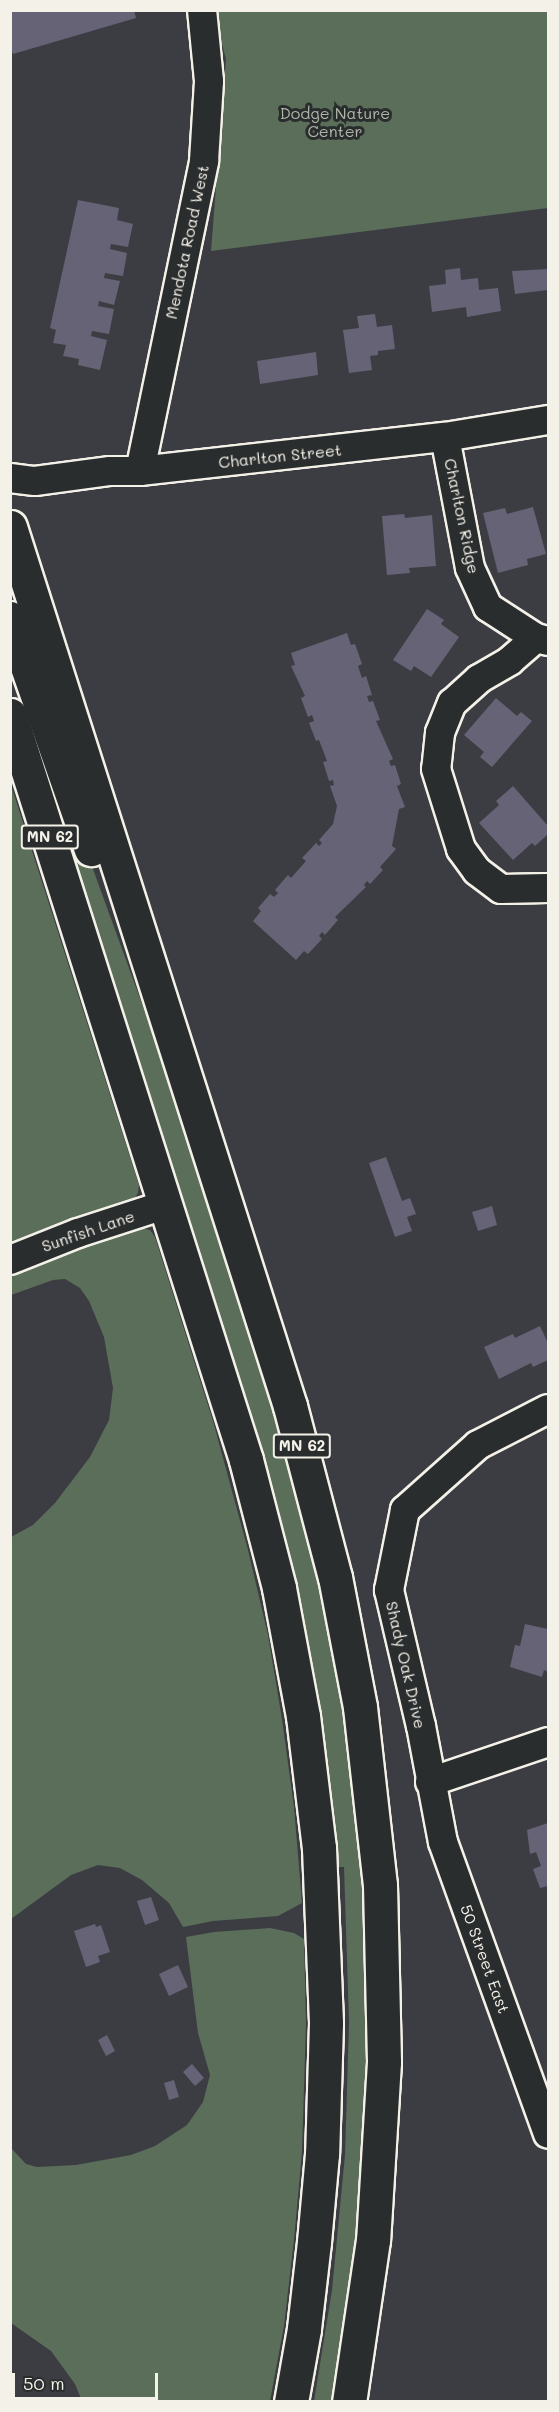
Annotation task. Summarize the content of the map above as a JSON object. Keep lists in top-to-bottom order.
{
  "streets": {
    "highway": ["MN 62"],
    "street": [
      "Mendota Road West",
      "Charlton Street",
      "Charlton Ridge",
      "Sunfish Lane",
      "Shady Oak Drive",
      "50 Street East"
    ]
  },
  "crossings": [
    ["Mendota Road West", "Charlton Street"],
    ["Charlton Street", "Charlton Ridge"],
    ["MN 62", "Sunfish Lane"],
    ["Shady Oak Drive", "50 Street East"]
  ],
  "parks": ["Dodge Nature Center"],
  "scale_bar": "50 m"
}
